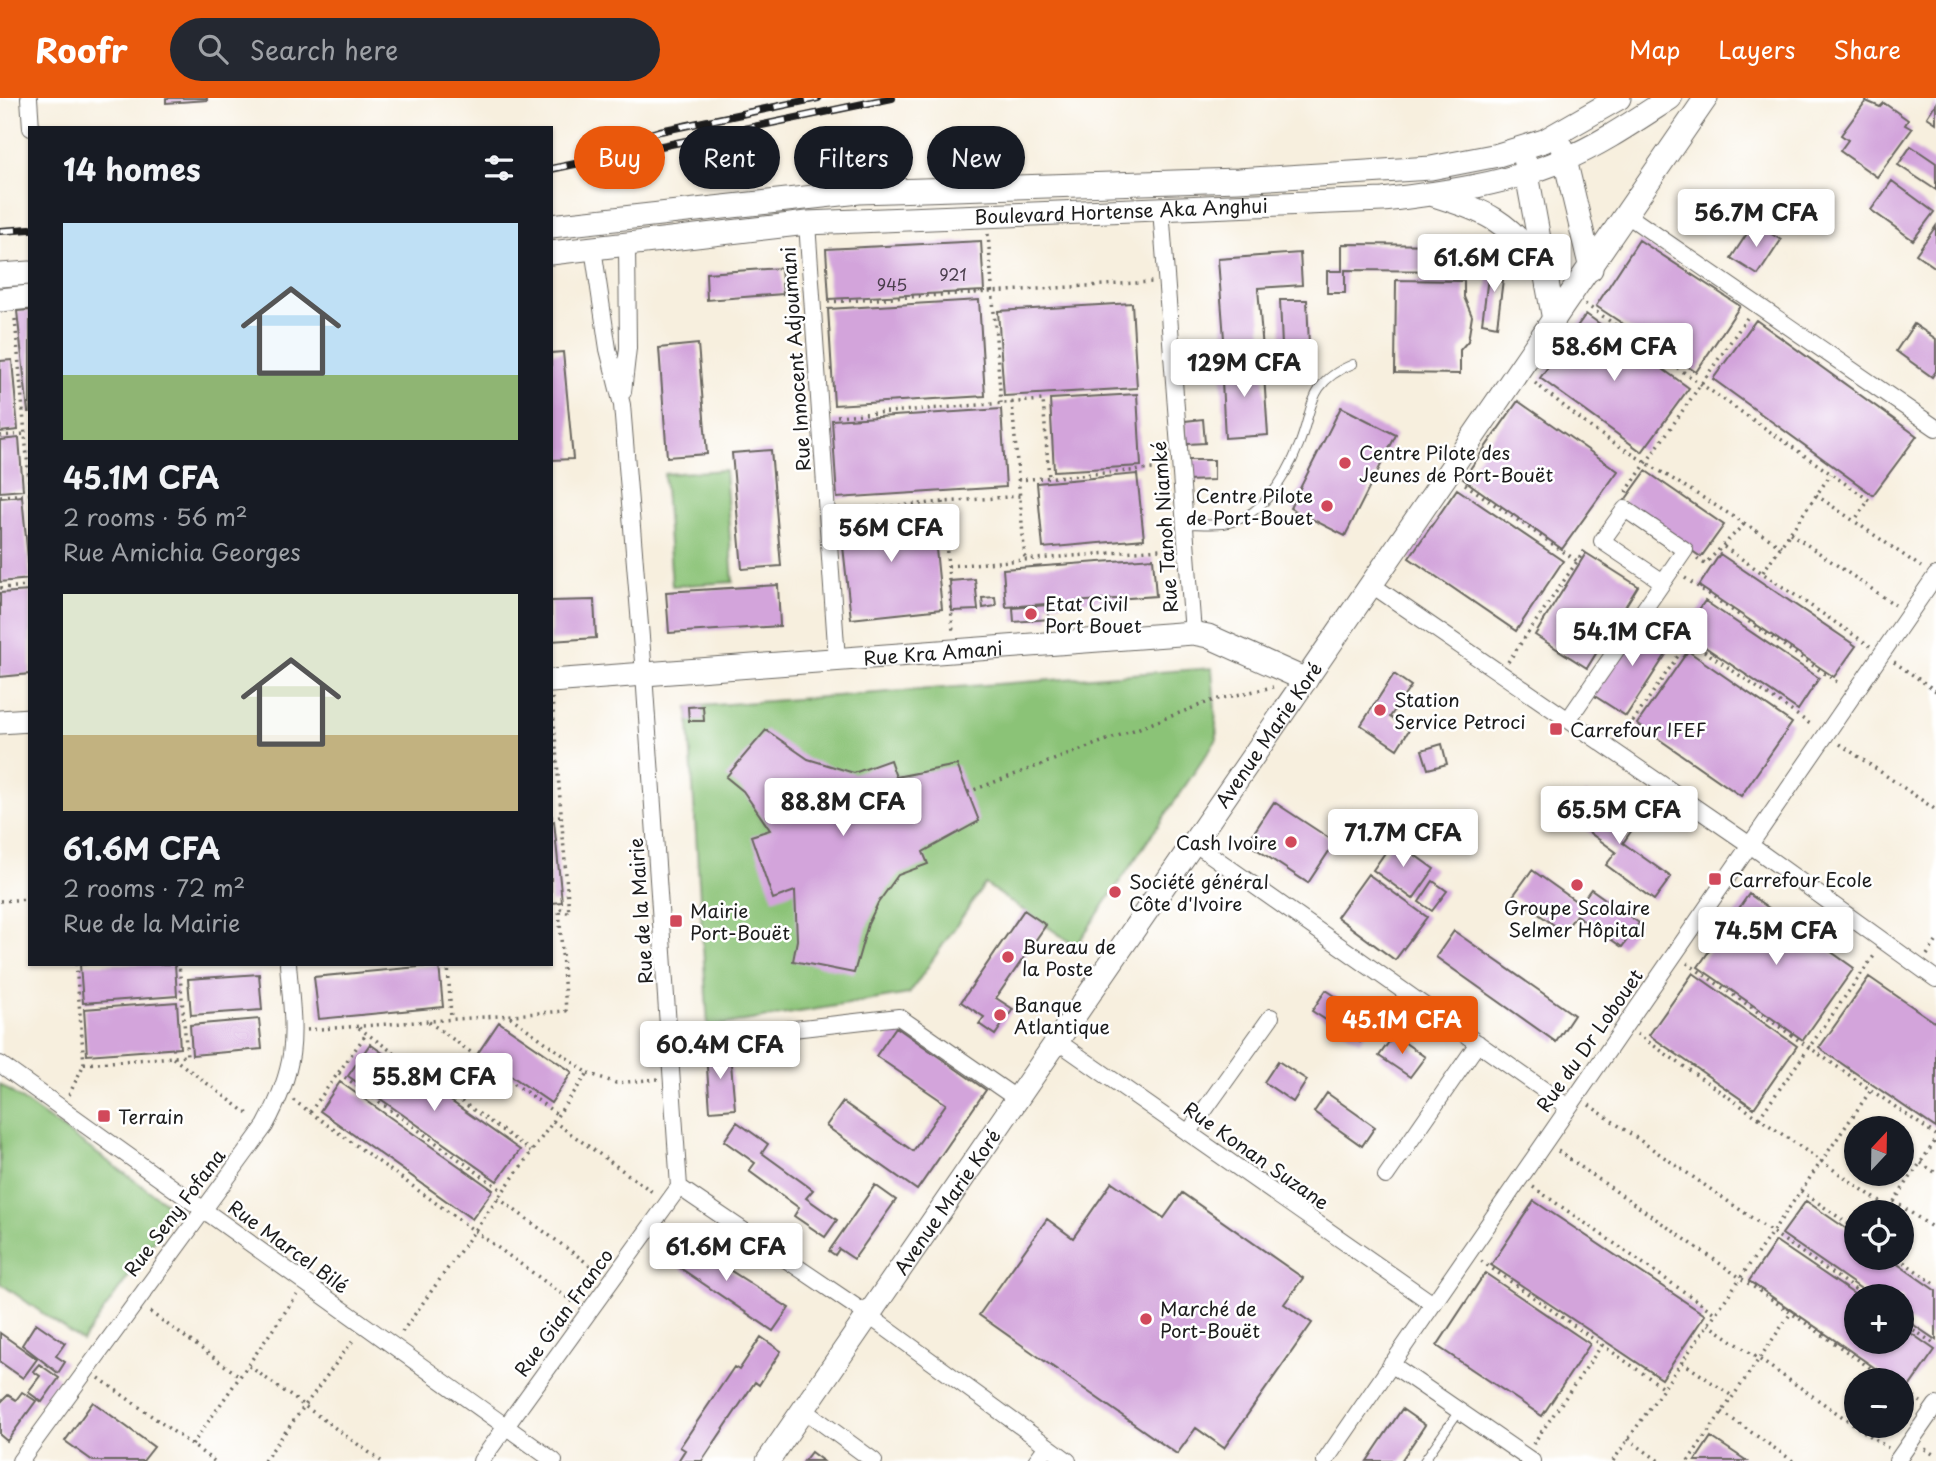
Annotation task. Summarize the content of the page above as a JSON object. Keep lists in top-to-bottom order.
{
  "streets": {
    "main road": ["Boulevard Hortense Aka Anghui", "Rue Kra Amani", "Avenue Marie Koré"],
    "street": [
      "Rue Innocent Adjoumani",
      "Rue Tanoh Niamké",
      "Rue de la Mairie",
      "Rue du Dr Lobouet",
      "Rue Konan Suzane",
      "Rue Seny Fofana",
      "Rue Marcel Bilé",
      "Rue Gian Franco"
    ]
  },
  "crossings": [
    ["Boulevard Hortense Aka Anghui", "Rue Innocent Adjoumani"],
    ["Boulevard Hortense Aka Anghui", "Rue Tanoh Niamké"],
    ["Boulevard Hortense Aka Anghui", "Rue de la Mairie"],
    ["Rue Innocent Adjoumani", "Rue Kra Amani"],
    ["Rue Tanoh Niamké", "Rue Kra Amani"],
    ["Rue Kra Amani", "Avenue Marie Koré"],
    ["Rue Kra Amani", "Rue de la Mairie"],
    ["Avenue Marie Koré", "Rue Konan Suzane"],
    ["Rue de la Mairie", "Rue Gian Franco"],
    ["Rue du Dr Lobouet", "Rue Konan Suzane"],
    ["Rue Seny Fofana", "Rue Marcel Bilé"],
    ["Rue Marcel Bilé", "Rue Gian Franco"]
  ],
  "places": {
    "other": [
      "Centre Pilote des Jeunes de Port-Bouët",
      "Centre Pilote de Port-Bouet",
      "Etat Civil Port Bouet",
      "Station Service Petroci",
      "Cash Ivoire",
      "Groupe Scolaire Selmer Hôpital",
      "Société général Côte d'Ivoire",
      "Bureau de la Poste",
      "Banque Atlantique",
      "Marché de Port-Bouët"
    ],
    "transit": [
      "Carrefour IFEF",
      "Carrefour Ecole",
      "Mairie Port-Bouët",
      "Terrain"
    ]
  },
  "house_numbers": ["921", "945"],
  "north": "top",
  "page": {
    "header": "Roofr",
    "search": "Search here",
    "nav": ["Map", "Layers", "Share"],
    "chip": [
      "Buy",
      "Rent",
      "Filters",
      "New"
    ],
    "heading": "14 homes",
    "price": [
      "56.7M CFA",
      "61.6M CFA",
      "58.6M CFA",
      "129M CFA",
      "56M CFA",
      "54.1M CFA",
      "88.8M CFA",
      "65.5M CFA",
      "71.7M CFA",
      "74.5M CFA",
      "45.1M CFA",
      "60.4M CFA",
      "55.8M CFA",
      "61.6M CFA"
    ],
    "list": [
      {
        "name": "45.1M CFA",
        "note": "2 rooms · 56 m² · Rue Amichia Georges"
      },
      {
        "name": "61.6M CFA",
        "note": "2 rooms · 72 m² · Rue de la Mairie"
      }
    ],
    "map_buttons": ["+", "−"]
  }
}
